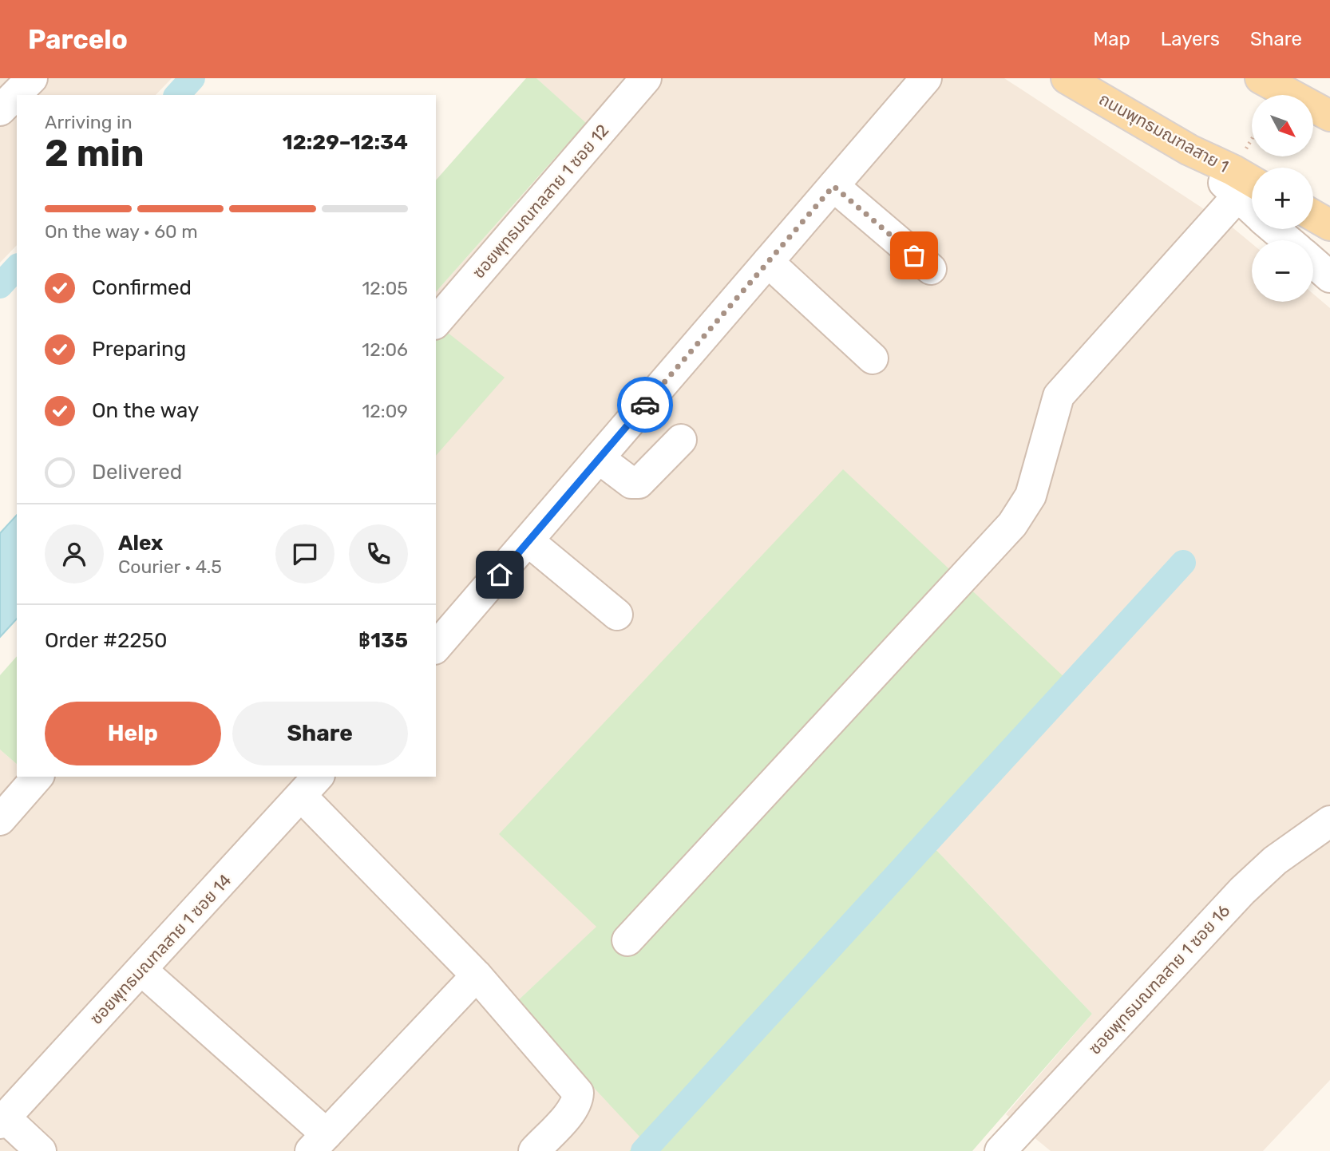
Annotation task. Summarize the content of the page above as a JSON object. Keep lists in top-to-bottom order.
{
  "streets": {
    "main road": ["ถนนพุทธมณฑลสาย 1"],
    "street": ["ซอยพุทธมณฑลสาย 1 ซอย 12", "ซอยพุทธมณฑลสาย 1 ซอย 14", "ซอยพุทธมณฑลสาย 1 ซอย 16"]
  },
  "north": "bottom right",
  "page": {
    "header": "Parcelo",
    "nav": ["Map", "Layers", "Share"],
    "map_buttons": ["+", "−"],
    "heading": ["2 min", "Arriving in", "12:29–12:34"],
    "panel": [
      "Alex",
      "Courier · 4.5",
      "Order #2250",
      "฿135"
    ],
    "bar": "On the way · 60 m",
    "list": [
      ["Confirmed", "12:05"],
      ["Preparing", "12:06"],
      ["On the way", "12:09"],
      "Delivered"
    ],
    "buttons": ["Help", "Share"]
  }
}
